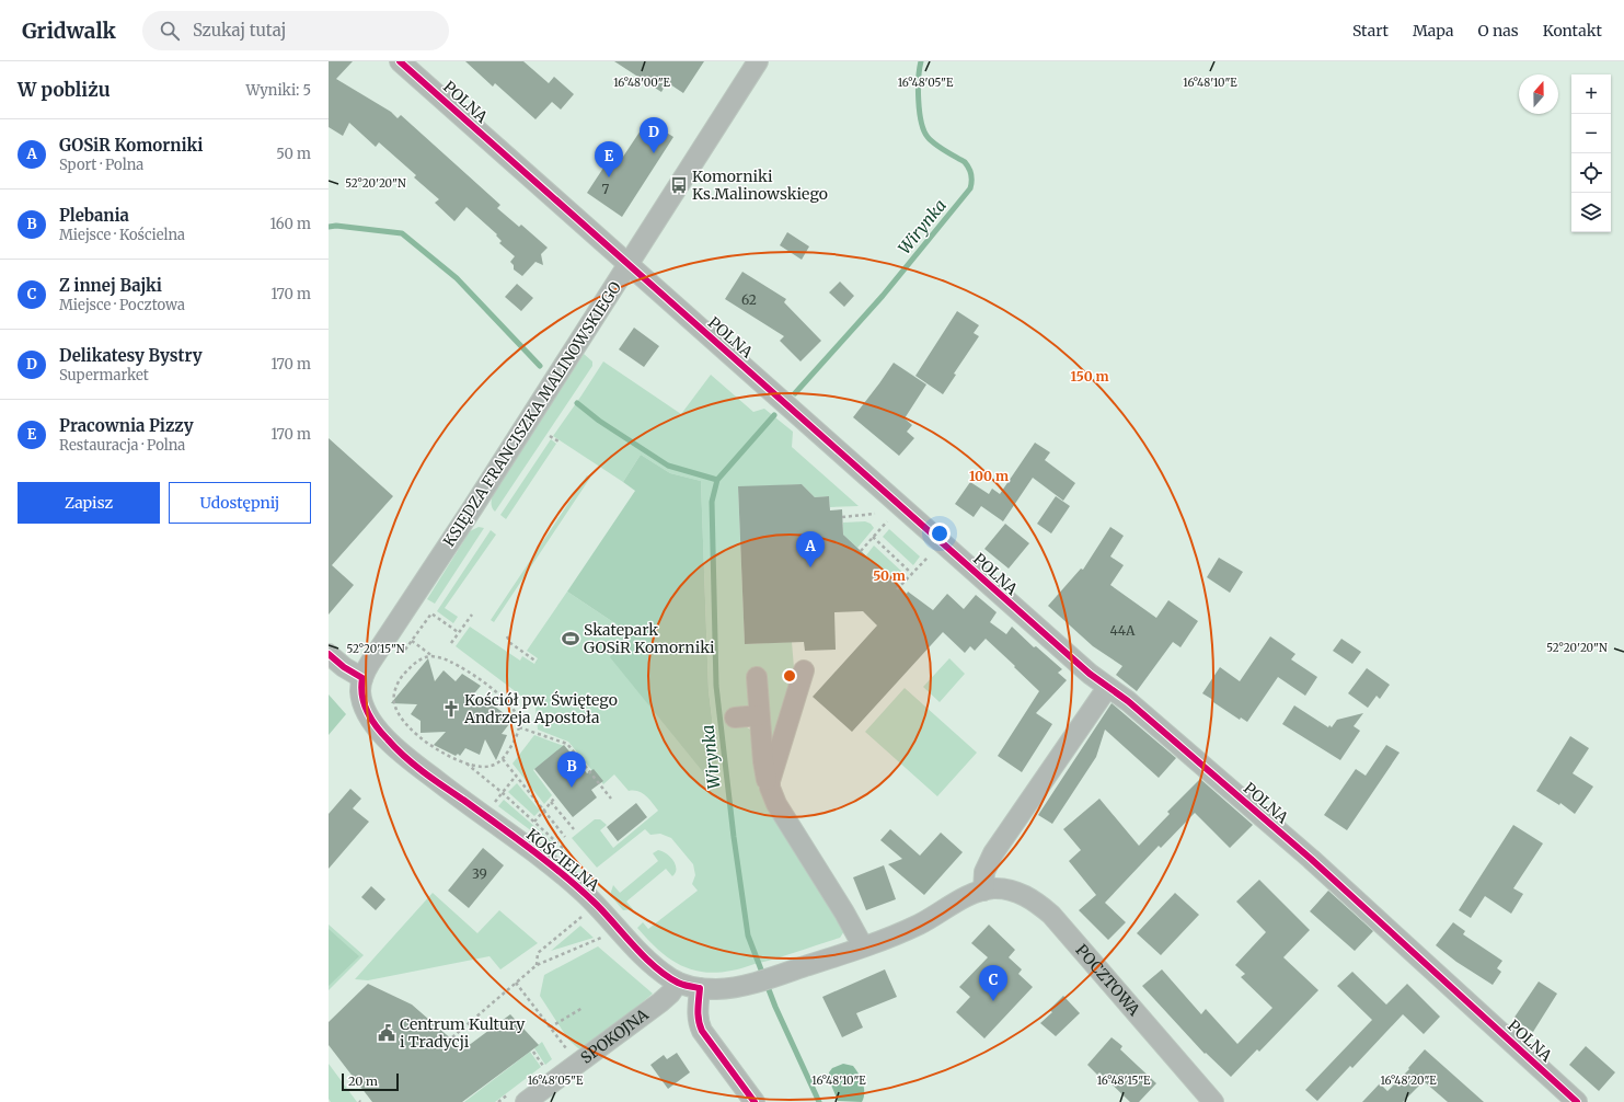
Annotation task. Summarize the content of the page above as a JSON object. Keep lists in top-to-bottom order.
{
  "streets": {
    "street": [
      "POLNA",
      "KSIĘDZA FRANCISZKA MALINOWSKIEGO",
      "KOŚCIELNA",
      "POCZTOWA",
      "SPOKOJNA"
    ]
  },
  "crossings": [
    ["POLNA", "KSIĘDZA FRANCISZKA MALINOWSKIEGO"],
    ["KSIĘDZA FRANCISZKA MALINOWSKIEGO", "KOŚCIELNA"],
    ["KOŚCIELNA", "POCZTOWA"],
    ["KOŚCIELNA", "SPOKOJNA"]
  ],
  "water": ["Wirynka"],
  "places": {
    "bus stop": ["Komorniki Ks.Malinowskiego"],
    "sports": ["Skatepark GOSiR Komorniki"],
    "church": ["Kościół pw. Świętego Andrzeja Apostoła"],
    "public building": ["Centrum Kultury i Tradycji"]
  },
  "house_numbers": [
    "7",
    "62",
    "44A",
    "39"
  ],
  "scale_bar": "20 m",
  "north": "top",
  "page": {
    "header": "Gridwalk",
    "search": "Szukaj tutaj",
    "nav": [
      "Start",
      "Mapa",
      "O nas",
      "Kontakt"
    ],
    "heading": ["W pobliżu", "Wyniki: 5"],
    "map_buttons": ["+", "−"],
    "pins": [
      "D",
      "E",
      "A",
      "B",
      "C"
    ],
    "list": [
      {
        "mark": "A",
        "name": "GOSiR Komorniki",
        "note": "Sport · Polna",
        "value": "50 m"
      },
      {
        "mark": "B",
        "name": "Plebania",
        "note": "Miejsce · Kościelna",
        "value": "160 m"
      },
      {
        "mark": "C",
        "name": "Z innej Bajki",
        "note": "Miejsce · Pocztowa",
        "value": "170 m"
      },
      {
        "mark": "D",
        "name": "Delikatesy Bystry",
        "note": "Supermarket",
        "value": "170 m"
      },
      {
        "mark": "E",
        "name": "Pracownia Pizzy",
        "note": "Restauracja · Polna",
        "value": "170 m"
      }
    ],
    "buttons": ["Zapisz", "Udostępnij"],
    "scale": "20 m"
  },
  "coordinates": [
    "16°48'00\"E",
    "16°48'05\"E",
    "16°48'10\"E",
    "52°20'20\"N",
    "52°20'15\"N",
    "16°48'15\"E",
    "16°48'20\"E"
  ],
  "rings": ["150 m", "100 m", "50 m"]
}
